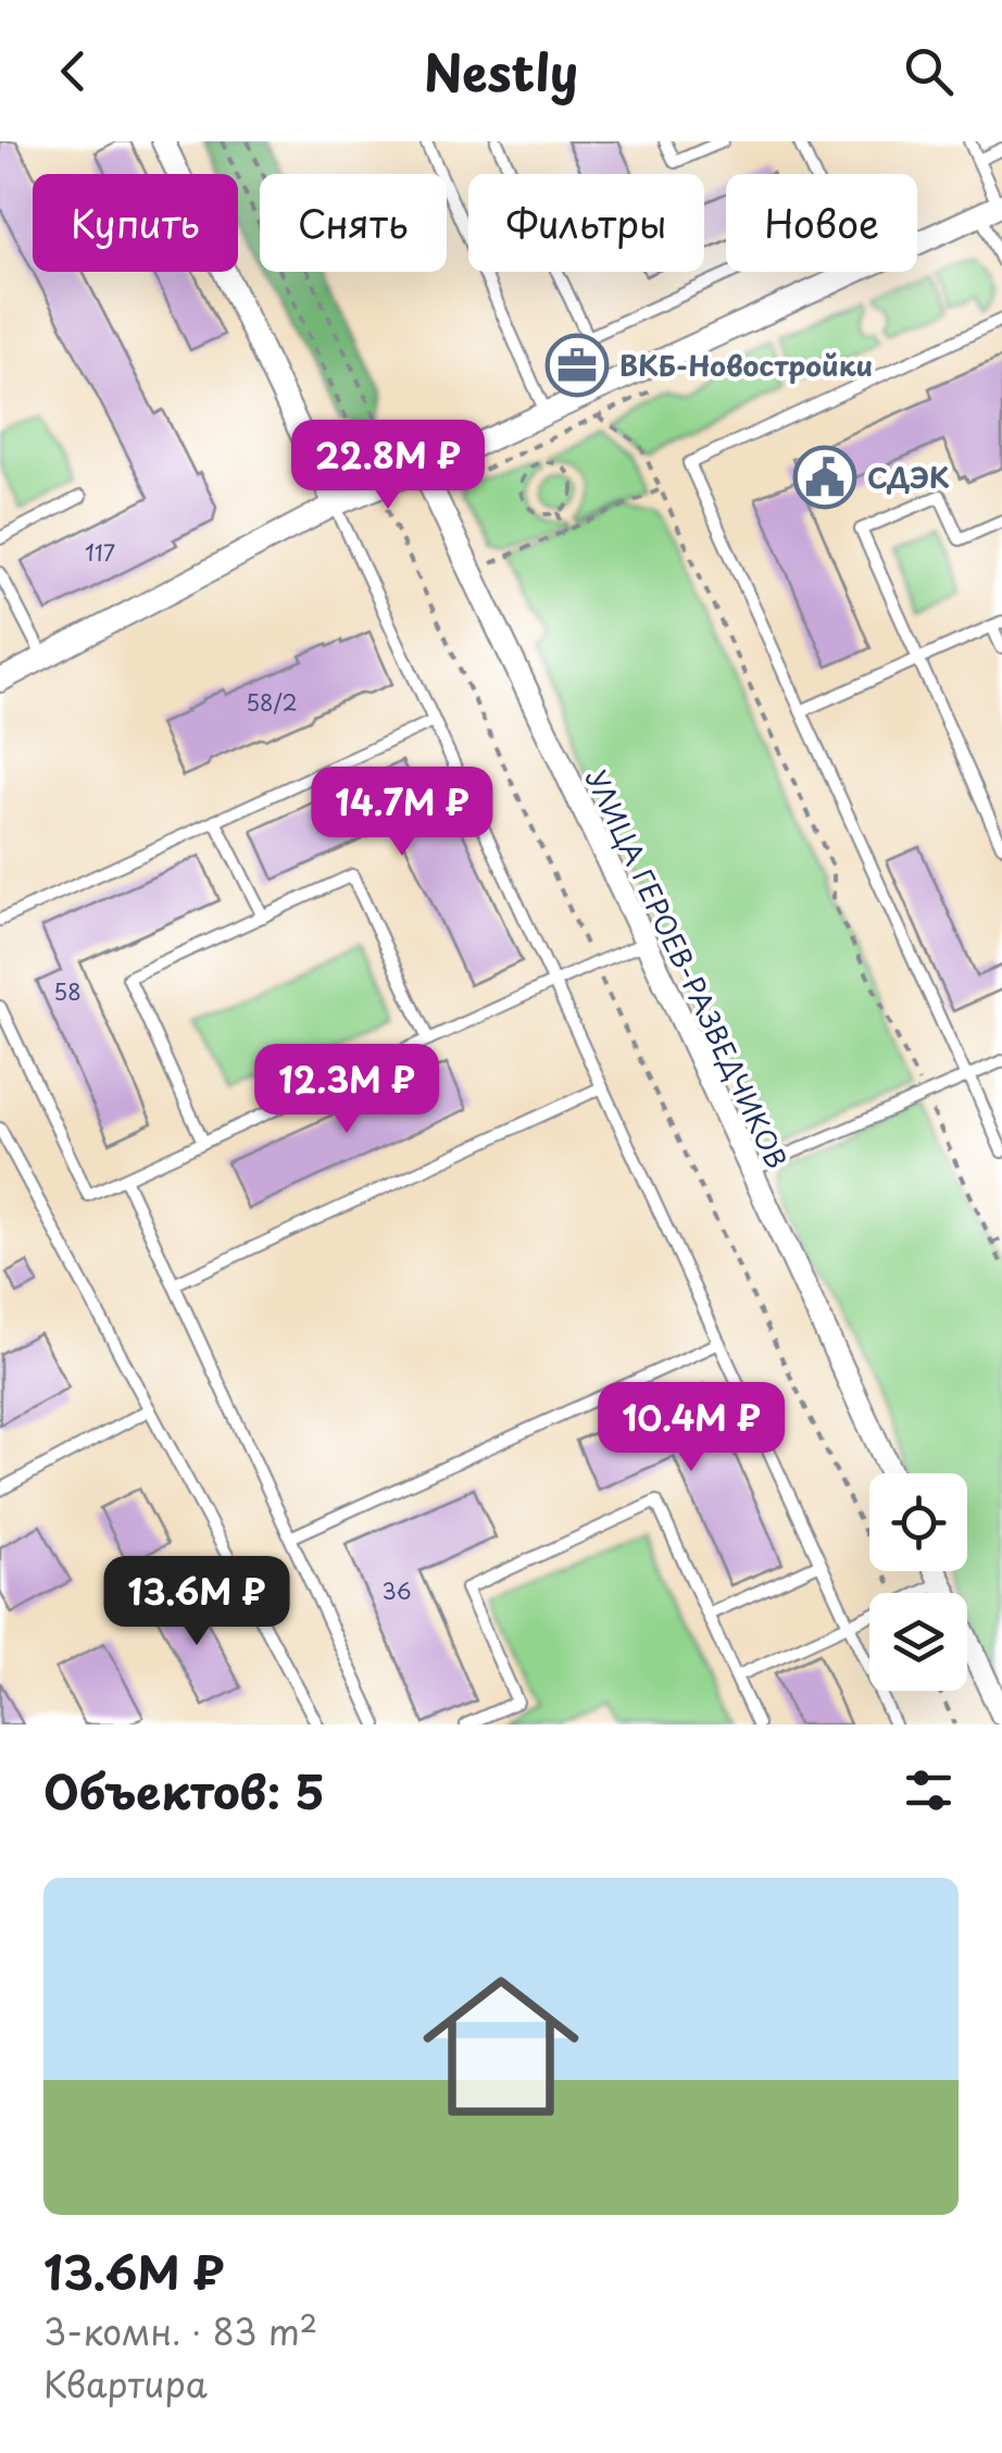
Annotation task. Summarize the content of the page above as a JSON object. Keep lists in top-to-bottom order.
{
  "streets": {
    "street": ["УЛИЦА ГЕРОЕВ-РАЗВЕДЧИКОВ"]
  },
  "places": {
    "office": ["ВКБ-Новостройки"],
    "public building": ["СДЭК"]
  },
  "house_numbers": [
    "117",
    "58/2",
    "58",
    "36"
  ],
  "page": {
    "header": "Nestly",
    "chip": [
      "Купить",
      "Снять",
      "Фильтры",
      "Новое"
    ],
    "price": [
      "22.8M ₽",
      "14.7M ₽",
      "12.3M ₽",
      "10.4M ₽",
      "13.6M ₽"
    ],
    "heading": "Объектов: 5",
    "list": [
      {
        "name": "13.6M ₽",
        "note": "3-комн. · 83 m² · Квартира"
      }
    ]
  }
}
